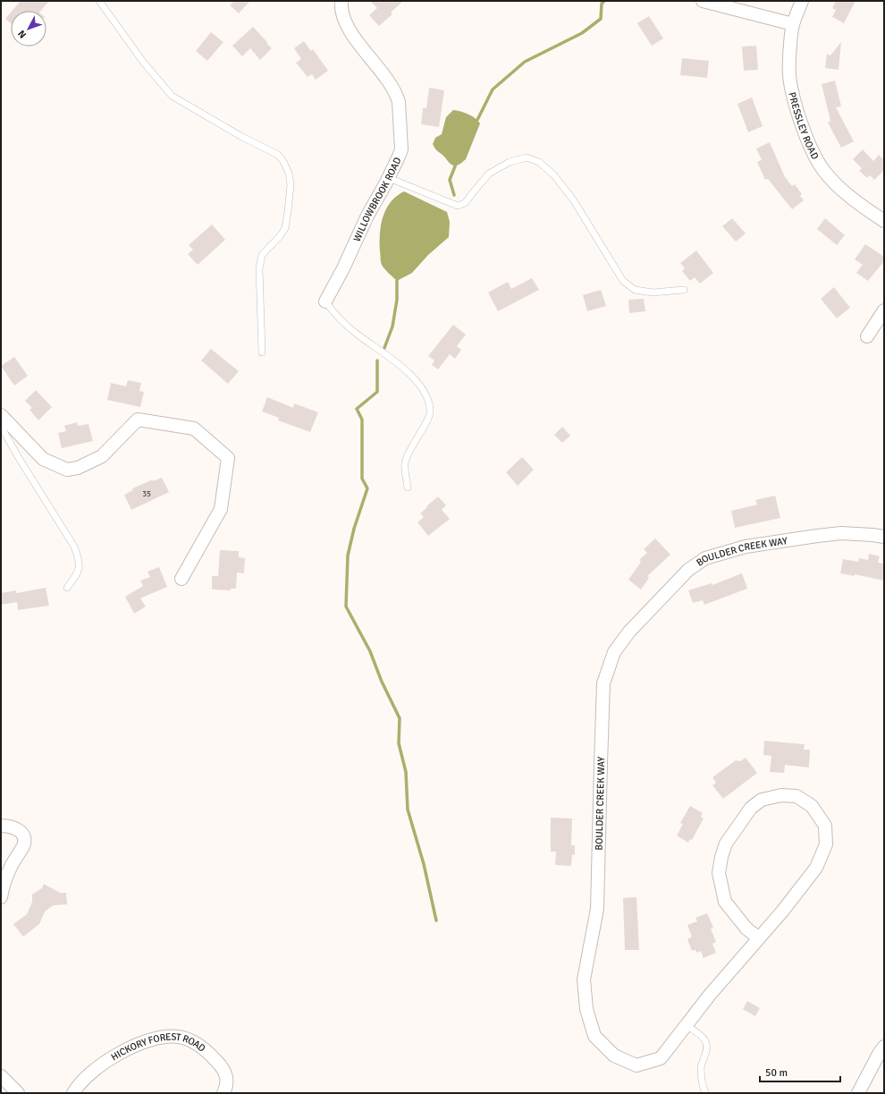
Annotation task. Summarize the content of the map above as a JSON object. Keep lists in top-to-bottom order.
{
  "streets": {
    "street": [
      "PRESSLEY ROAD",
      "WILLOWBROOK ROAD",
      "BOULDER CREEK WAY",
      "HICKORY FOREST ROAD"
    ]
  },
  "house_numbers": ["35"],
  "scale_bar": "50 m",
  "north": "bottom left"
}
